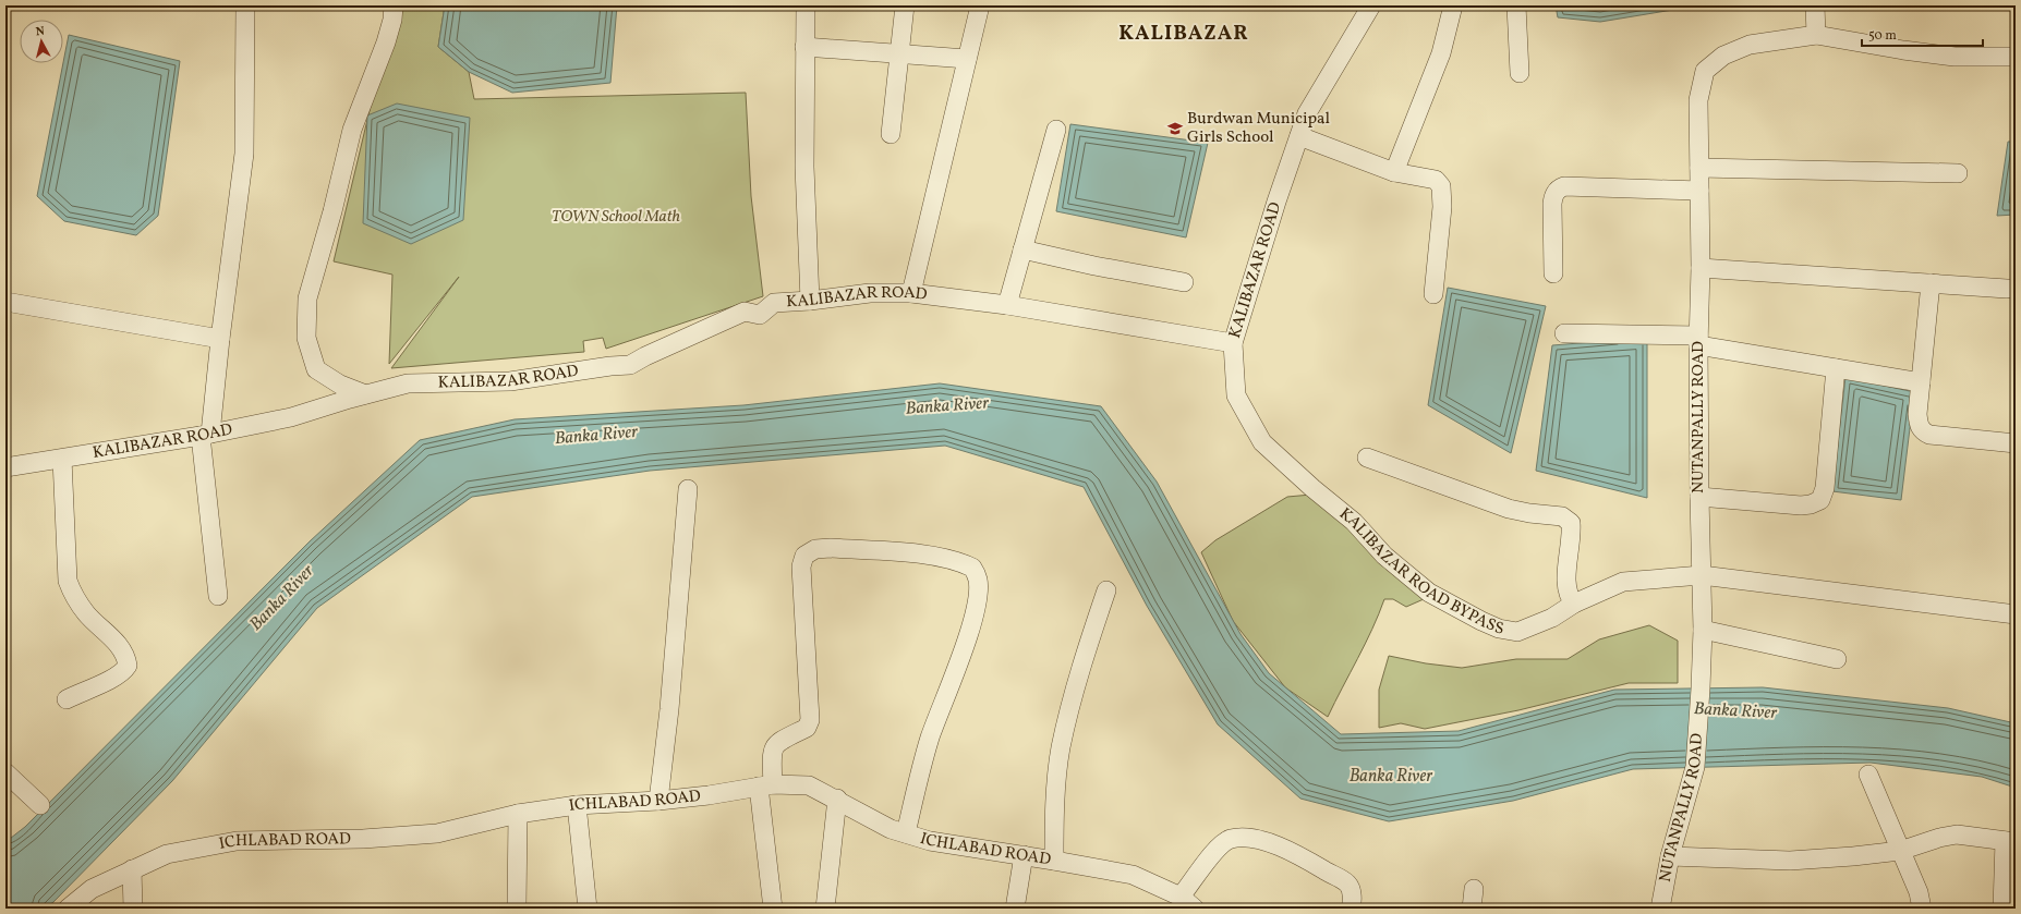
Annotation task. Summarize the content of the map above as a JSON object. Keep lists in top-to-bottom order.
{
  "streets": {
    "street": [
      "KALIBAZAR ROAD",
      "NUTANPALLY ROAD",
      "KALIBAZAR ROAD BYPASS",
      "ICHLABAD ROAD"
    ]
  },
  "crossings": [
    ["KALIBAZAR ROAD", "KALIBAZAR ROAD BYPASS"],
    ["NUTANPALLY ROAD", "KALIBAZAR ROAD BYPASS"]
  ],
  "districts": ["KALIBAZAR"],
  "water": ["Banka River"],
  "parks": ["TOWN School Math"],
  "places": {
    "school or university": ["Burdwan Municipal Girls School"]
  },
  "scale_bar": "50 m",
  "north": "top"
}
